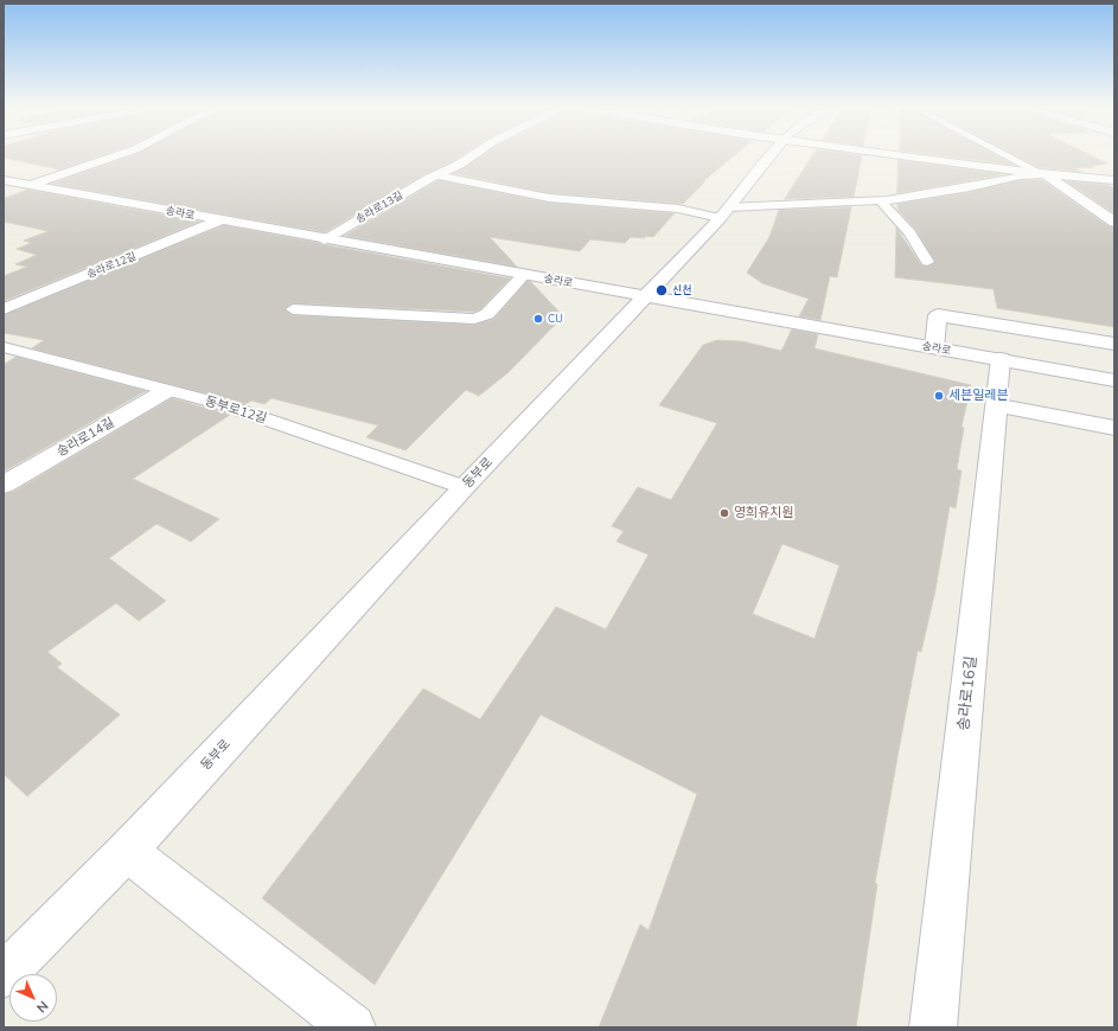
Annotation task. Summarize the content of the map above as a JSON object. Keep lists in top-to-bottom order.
{
  "streets": {
    "street": [
      "송라로13길",
      "송라로",
      "송라로12길",
      "송라로14길",
      "동부로",
      "송라로16길"
    ],
    "lane": ["동부로12길"]
  },
  "crossings": [
    ["송라로13길", "송라로"],
    ["송라로", "송라로12길"],
    ["송라로", "동부로"],
    ["송라로", "송라로16길"],
    ["동부로12길", "송라로14길"],
    ["동부로12길", "동부로"]
  ],
  "places": [
    "신천",
    "CU",
    "세븐일레븐",
    "영희유치원"
  ],
  "north": "bottom right"
}
